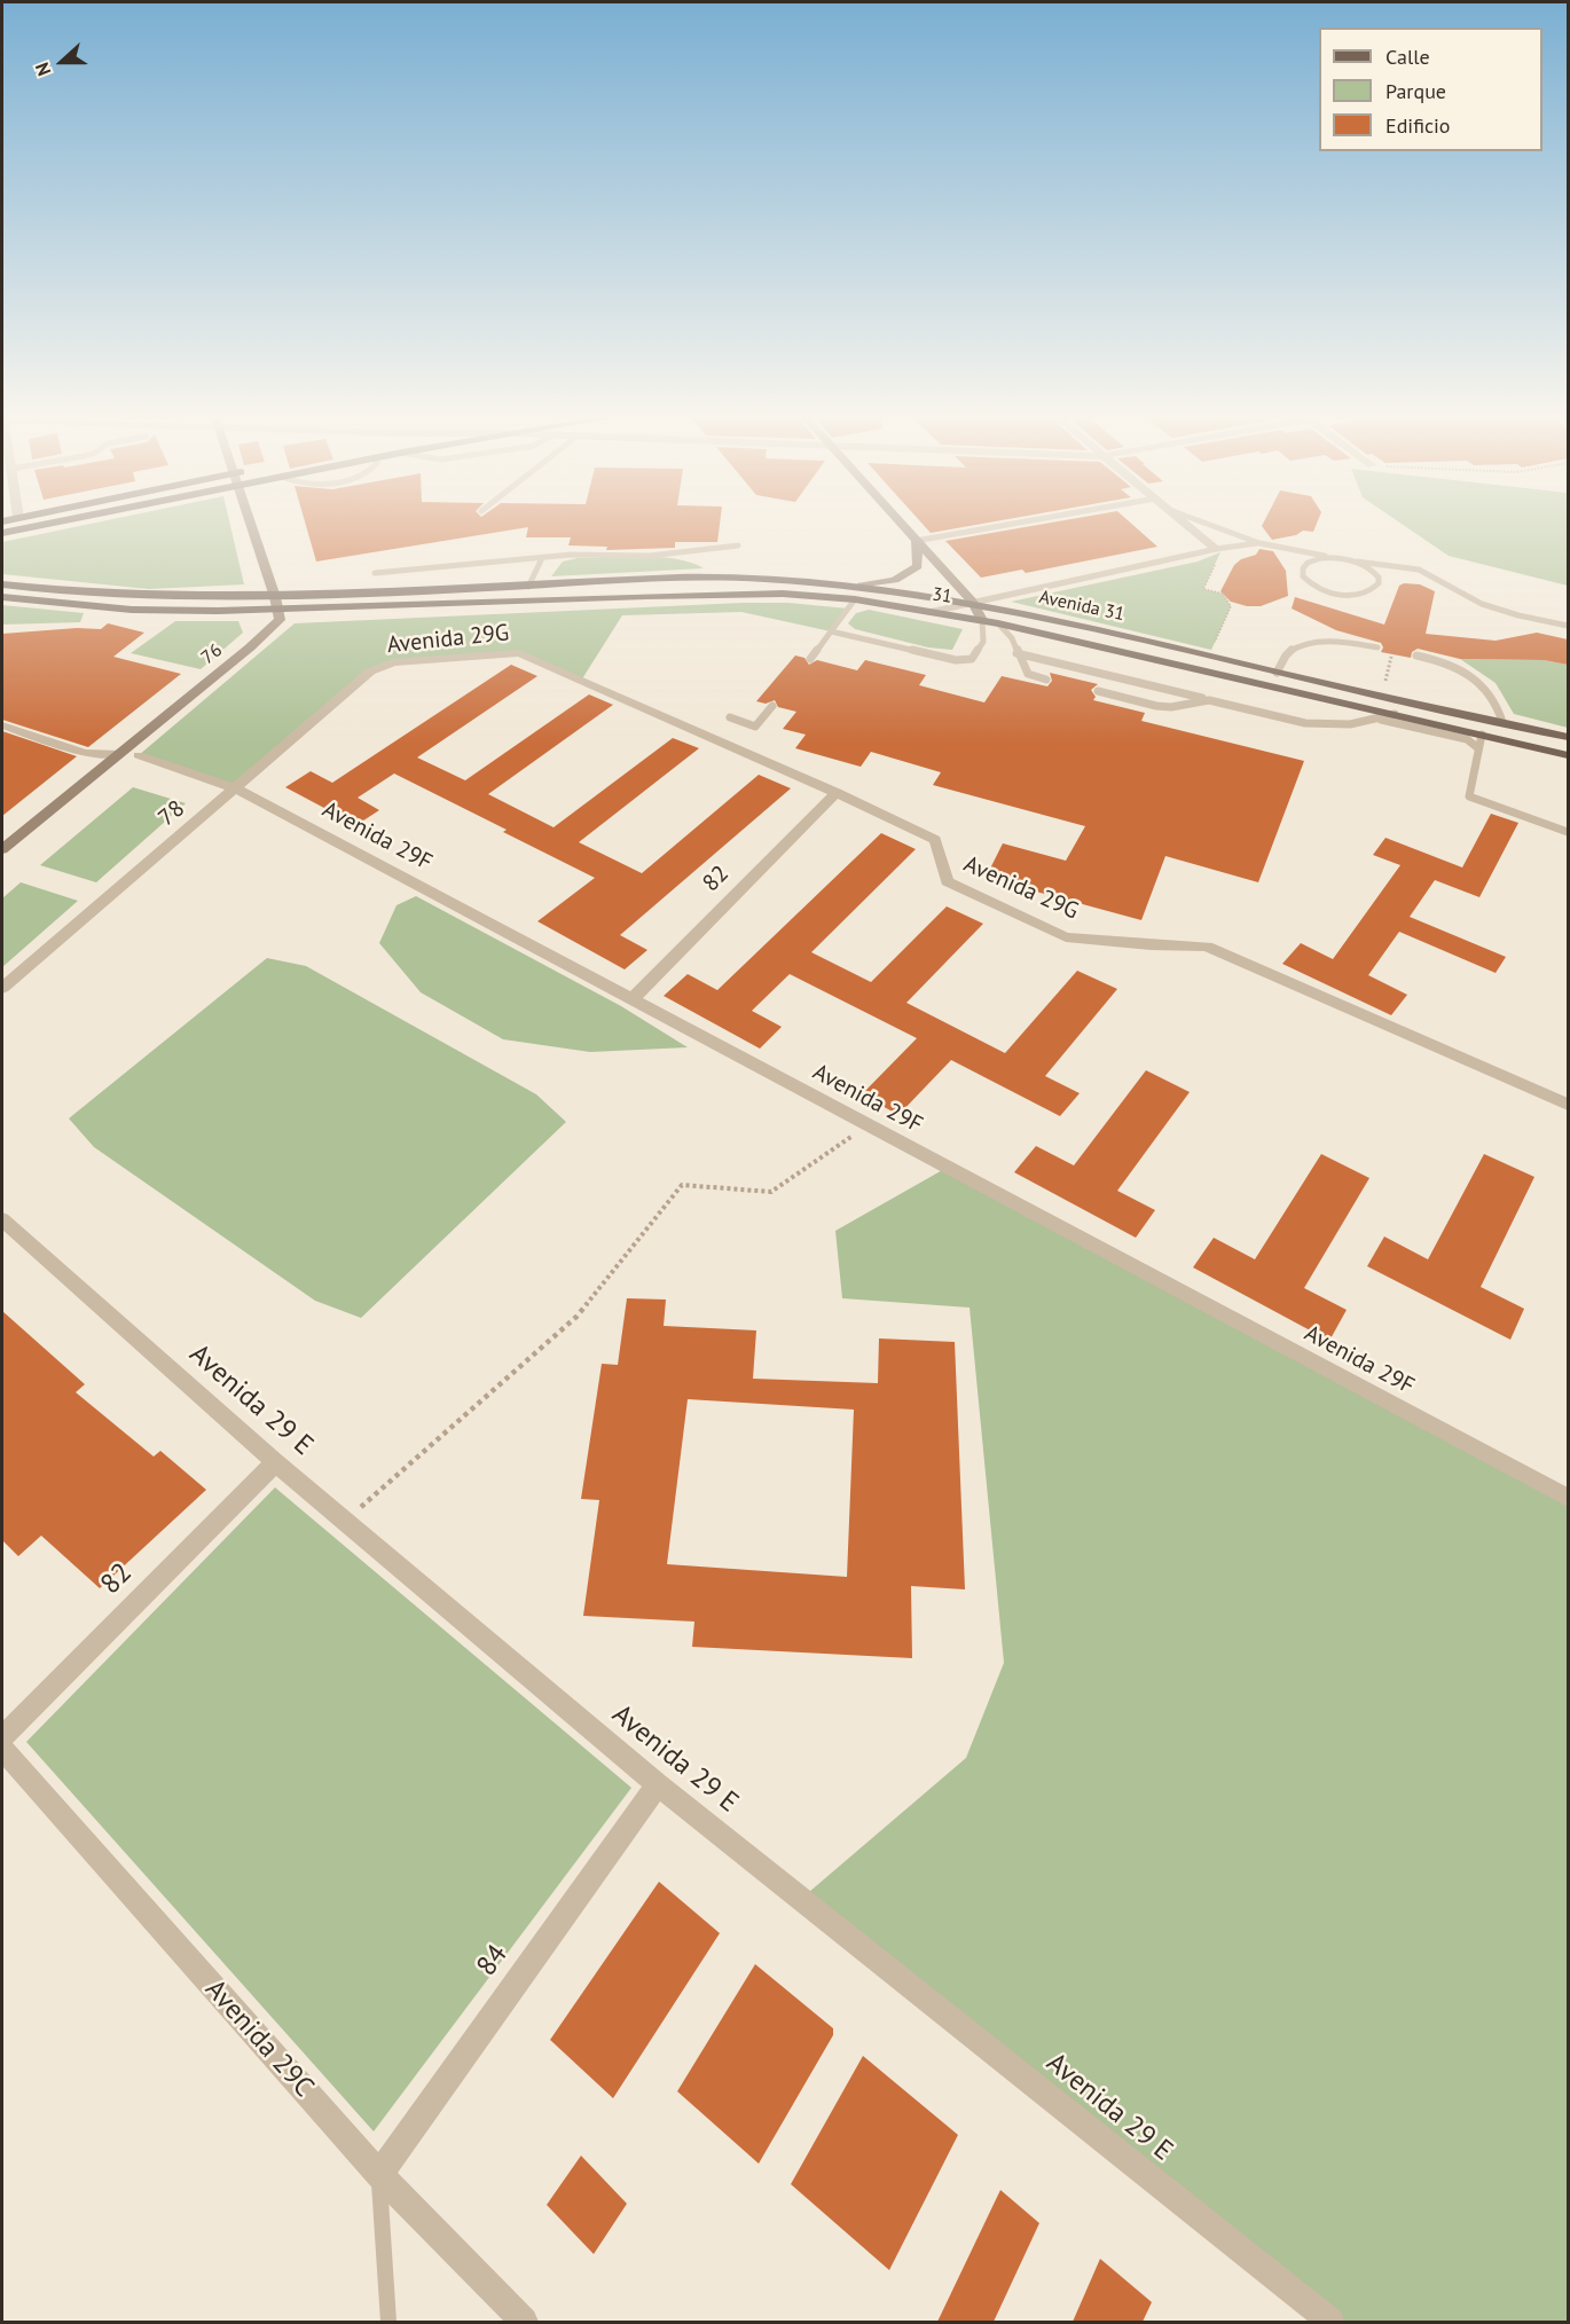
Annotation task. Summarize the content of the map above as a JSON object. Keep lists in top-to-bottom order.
{
  "streets": {
    "main road": ["31", "Avenida 31"],
    "street": [
      "Avenida 29G",
      "76",
      "78",
      "Avenida 29F",
      "82",
      "Avenida 29 E",
      "84",
      "Avenida 29C"
    ]
  },
  "crossings": [
    ["31", "Avenida 31"],
    ["Avenida 29G", "78"],
    ["Avenida 29G", "82"],
    ["78", "Avenida 29F"],
    ["Avenida 29F", "82"],
    ["82", "Avenida 29 E"],
    ["Avenida 29 E", "84"],
    ["84", "Avenida 29C"]
  ],
  "legend": ["Calle", "Parque", "Edificio"],
  "north": "left"
}
